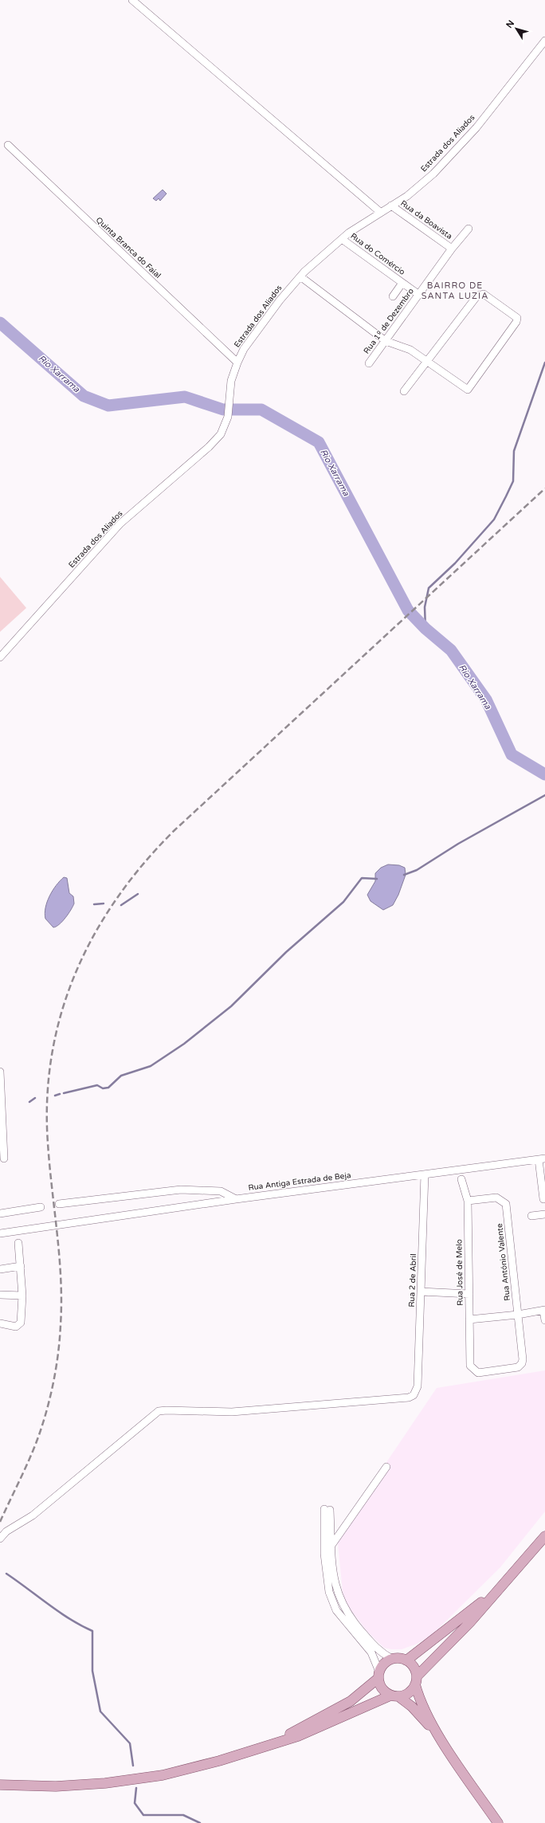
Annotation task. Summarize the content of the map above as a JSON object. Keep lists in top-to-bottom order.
{
  "streets": {
    "street": [
      "Estrada dos Aliados",
      "Rua da Boavista",
      "Quinta Branca do Faial",
      "Rua do Comércio",
      "Rua 1º de Dezembro",
      "Rua Antiga Estrada de Beja",
      "Rua António Valente",
      "Rua José de Melo",
      "Rua 2 de Abril"
    ]
  },
  "crossings": [
    ["Estrada dos Aliados", "Rua da Boavista"],
    ["Estrada dos Aliados", "Quinta Branca do Faial"],
    ["Estrada dos Aliados", "Rua do Comércio"],
    ["Rua da Boavista", "Rua 1º de Dezembro"],
    ["Rua do Comércio", "Rua 1º de Dezembro"],
    ["Rua Antiga Estrada de Beja", "Rua 2 de Abril"],
    ["Rua António Valente", "Rua José de Melo"]
  ],
  "districts": ["BAIRRO DE SANTA LUZIA"],
  "water": ["Rio Xarrama"],
  "north": "top left"
}
